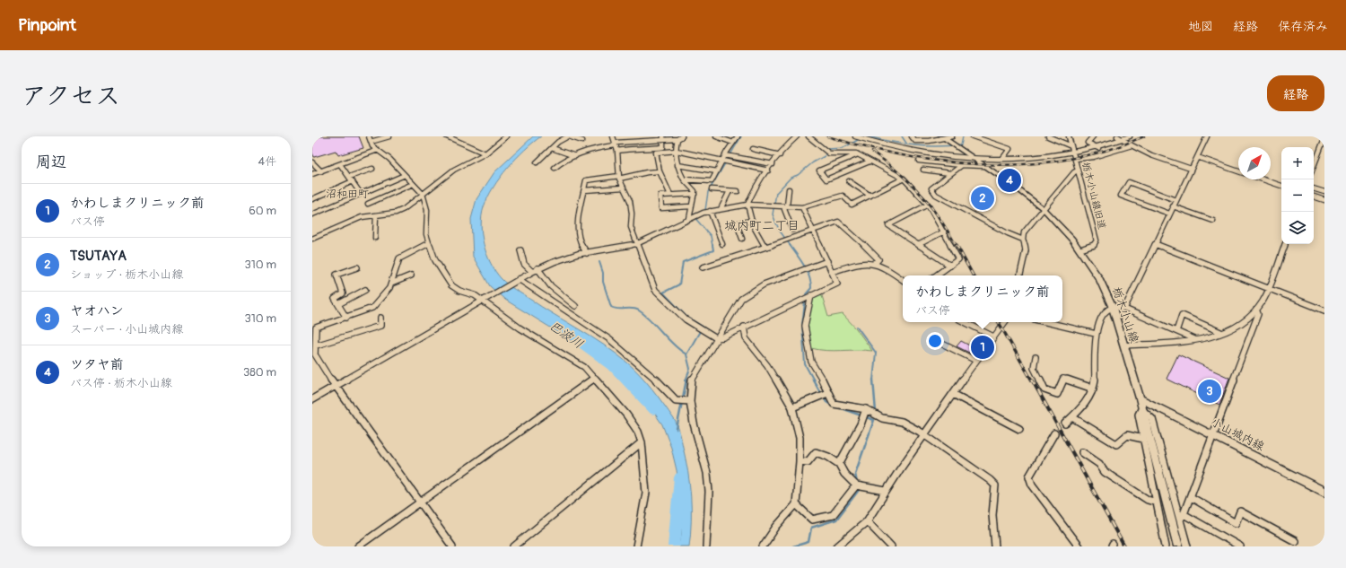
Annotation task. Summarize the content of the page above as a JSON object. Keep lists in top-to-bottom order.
{
  "streets": {
    "main road": ["栃木小山線", "小山城内線"],
    "street": ["栃木小山線旧道"]
  },
  "crossings": [
    ["栃木小山線旧道", "栃木小山線"],
    ["栃木小山線", "小山城内線"]
  ],
  "districts": ["沼和田町", "城内町二丁目"],
  "water": ["巴波川"],
  "north": "top right",
  "page": {
    "header": "Pinpoint",
    "nav": ["地図", "経路", "保存済み"],
    "title": "アクセス",
    "buttons": "経路",
    "heading": ["周辺", "4件"],
    "map_buttons": ["+", "−"],
    "pins": [
      "4",
      "2",
      "1",
      "3"
    ],
    "list": [
      {
        "mark": "1",
        "name": "かわしまクリニック前",
        "note": "バス停",
        "value": "60 m"
      },
      {
        "mark": "2",
        "name": "TSUTAYA",
        "note": "ショップ · 栃木小山線",
        "value": "310 m"
      },
      {
        "mark": "3",
        "name": "ヤオハン",
        "note": "スーパー · 小山城内線",
        "value": "310 m"
      },
      {
        "mark": "4",
        "name": "ツタヤ前",
        "note": "バス停 · 栃木小山線",
        "value": "380 m"
      }
    ],
    "popup": ["かわしまクリニック前", "バス停"]
  }
}
